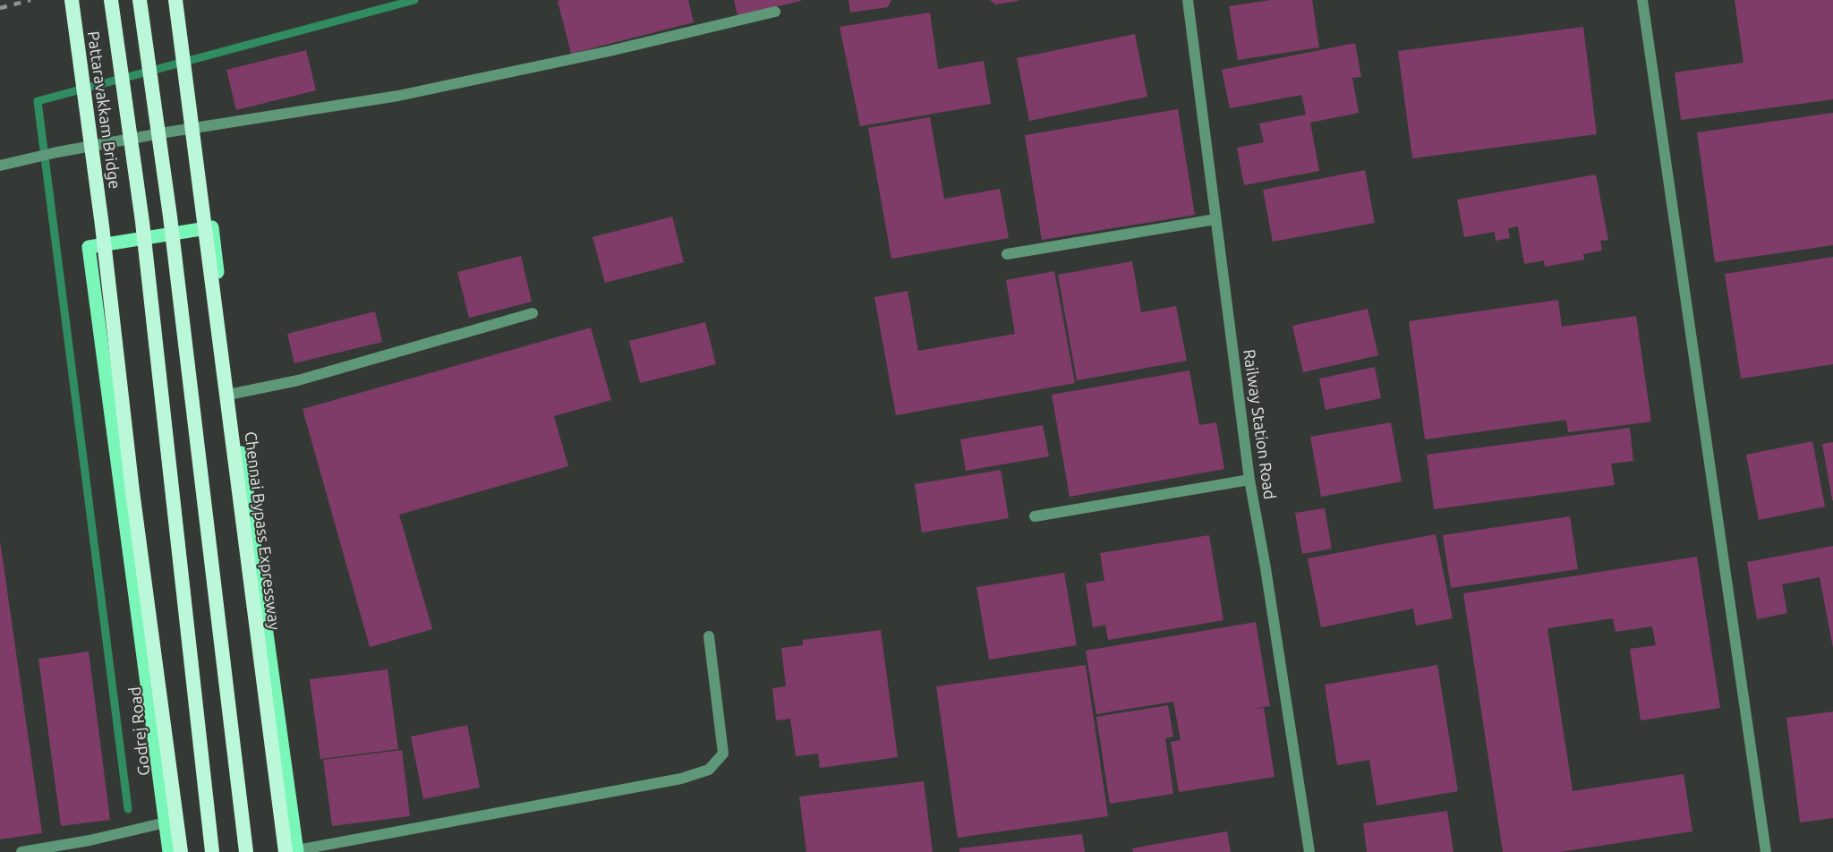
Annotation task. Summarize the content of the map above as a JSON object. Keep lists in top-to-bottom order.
{
  "streets": {
    "highway": ["Pattaravakkam Bridge", "Chennai Bypass Expressway"],
    "street": ["Railway Station Road", "Godrej Road"]
  },
  "crossings": [
    ["Pattaravakkam Bridge", "Godrej Road"]
  ]
}
